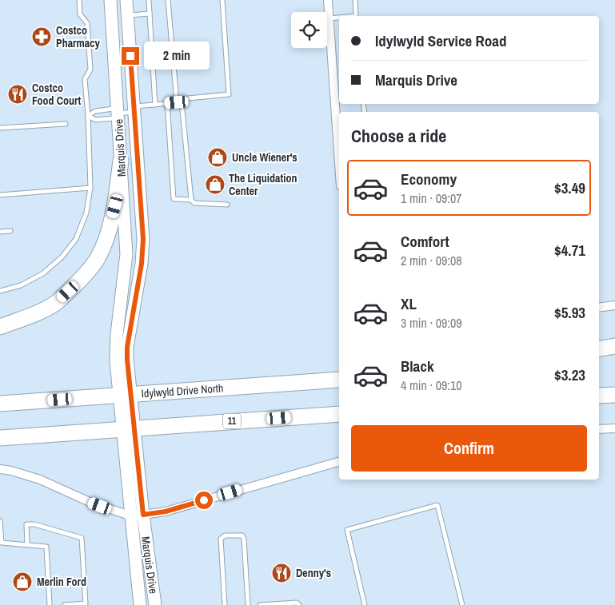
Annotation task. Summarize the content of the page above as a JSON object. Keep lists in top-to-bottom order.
{
  "streets": {
    "highway": ["Idylwyld Drive North", "11"],
    "main road": ["Marquis Drive"]
  },
  "crossings": [
    ["Marquis Drive", "Idylwyld Drive North"],
    ["Marquis Drive", "11"]
  ],
  "places": {
    "pharmacy": ["Costco Pharmacy"],
    "restaurant": ["Costco Food Court", "Denny's"],
    "shop": ["Uncle Wiener's", "The Liquidation Center", "Merlin Ford"]
  },
  "page": {
    "banner": ["Idylwyld Service Road", "Marquis Drive"],
    "bubble": "2 min",
    "heading": "Choose a ride",
    "list": [
      {
        "name": "Economy",
        "note": "1 min · 09:07",
        "value": "$3.49"
      },
      {
        "name": "Comfort",
        "note": "2 min · 09:08",
        "value": "$4.71"
      },
      {
        "name": "XL",
        "note": "3 min · 09:09",
        "value": "$5.93"
      },
      {
        "name": "Black",
        "note": "4 min · 09:10",
        "value": "$3.23"
      }
    ],
    "buttons": "Confirm"
  }
}
